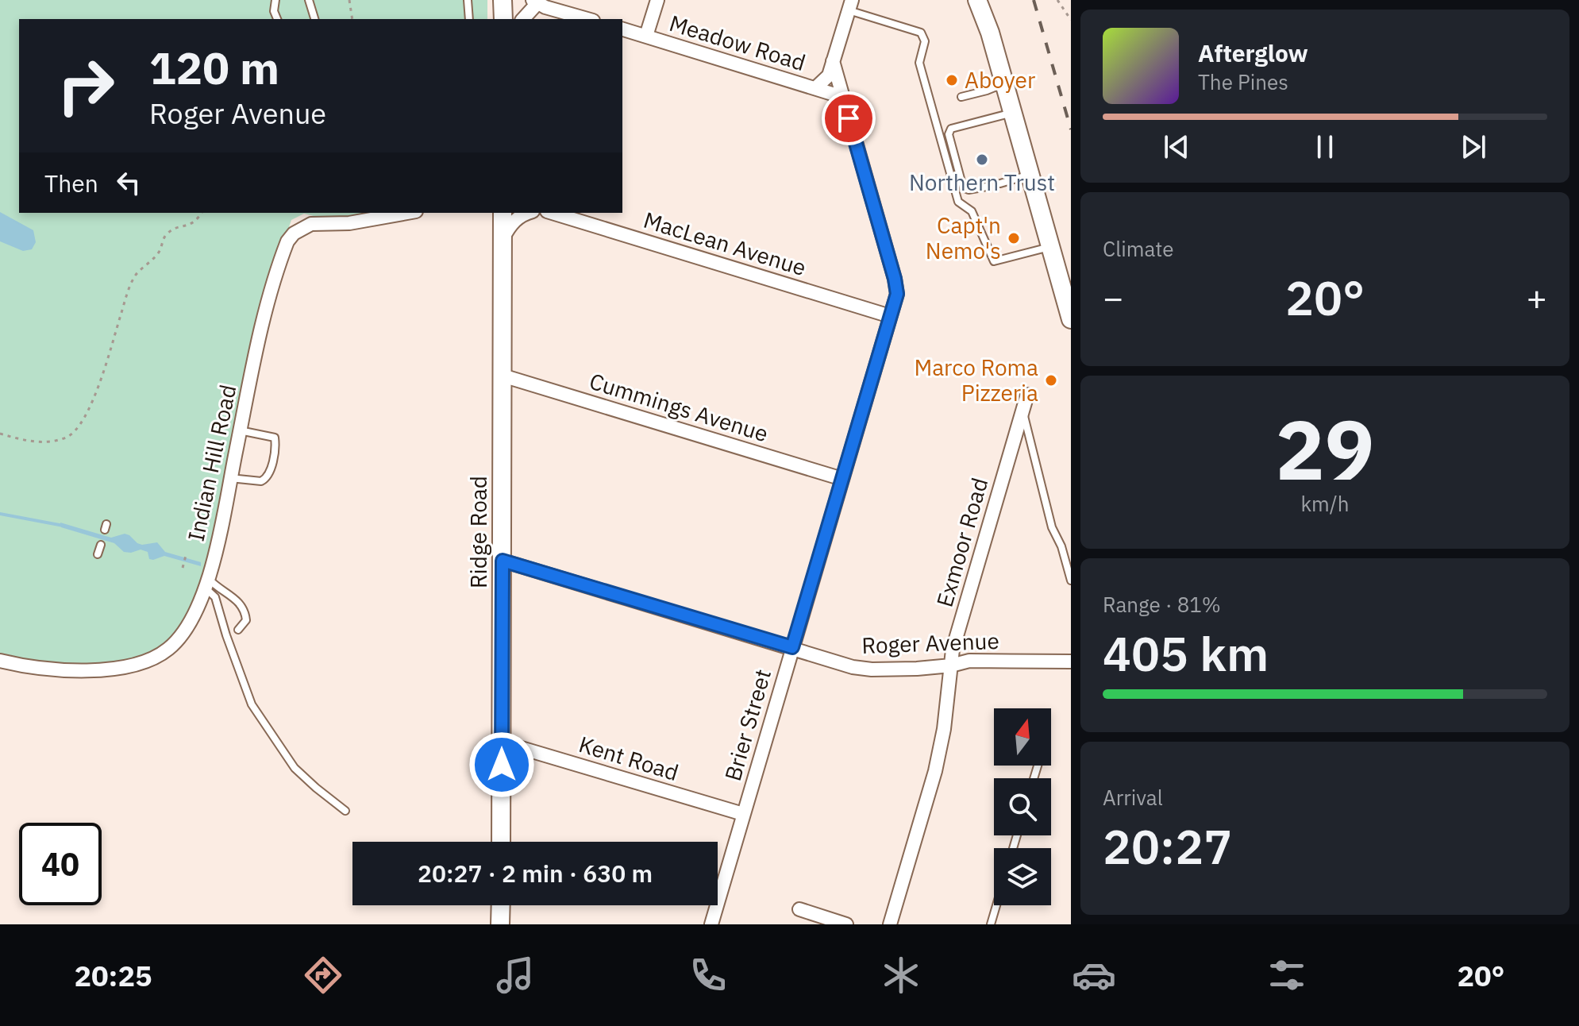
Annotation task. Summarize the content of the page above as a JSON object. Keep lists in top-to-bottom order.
{
  "streets": {
    "street": [
      "Meadow Road",
      "MacLean Avenue",
      "Cummings Avenue",
      "Indian Hill Road",
      "Ridge Road",
      "Exmoor Road",
      "Roger Avenue",
      "Brier Street",
      "Kent Road"
    ]
  },
  "crossings": [
    ["Meadow Road", "Brier Street"],
    ["MacLean Avenue", "Brier Street"],
    ["Cummings Avenue", "Ridge Road"],
    ["Cummings Avenue", "Brier Street"],
    ["Ridge Road", "Roger Avenue"],
    ["Ridge Road", "Kent Road"],
    ["Exmoor Road", "Roger Avenue"],
    ["Roger Avenue", "Brier Street"],
    ["Brier Street", "Kent Road"]
  ],
  "places": [
    "Aboyer",
    "Northern Trust",
    "Capt'n Nemo's",
    "Marco Roma Pizzeria"
  ],
  "north": "top",
  "page": {
    "turn": ["120 m", "Roger Avenue"],
    "song": ["Afterglow", "The Pines"],
    "then": "Then",
    "tile": [
      "Climate",
      ["29", "km/h"],
      ["Range · 81%", "405 km"],
      ["Arrival", "20:27"]
    ],
    "heat": ["−", "20°", "+"],
    "limit": "40",
    "trip": "20:27 · 2 min · 630 m",
    "tabs": ["20:25", "20°"]
  }
}
